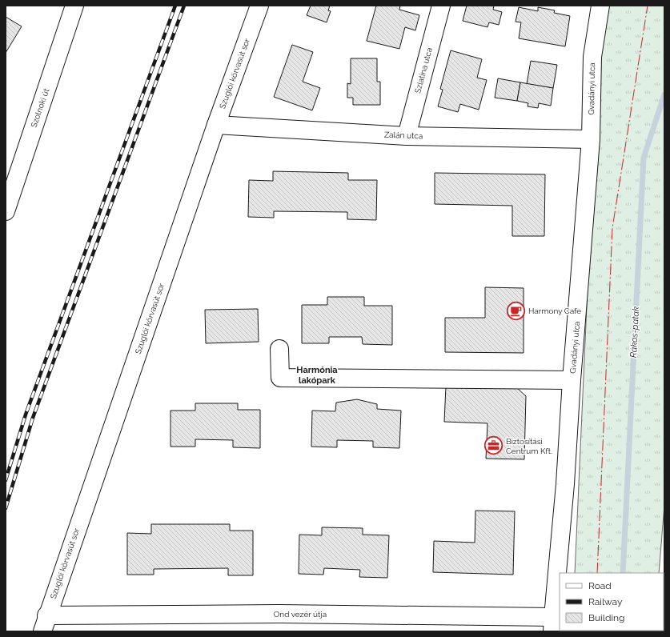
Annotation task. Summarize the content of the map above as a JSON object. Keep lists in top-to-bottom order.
{
  "streets": {
    "street": [
      "Szlatina utca",
      "Szuglói körvasút sor",
      "Gvadányi utca",
      "Szolnoki út",
      "Zalán utca",
      "Ond vezér útja"
    ]
  },
  "crossings": [
    ["Szlatina utca", "Zalán utca"],
    ["Szuglói körvasút sor", "Zalán utca"],
    ["Szuglói körvasút sor", "Ond vezér útja"],
    ["Gvadányi utca", "Zalán utca"],
    ["Gvadányi utca", "Ond vezér útja"]
  ],
  "districts": ["Harmónia lakópark"],
  "water": ["Rákos-patak"],
  "places": {
    "cafe": ["Harmony Cafe"],
    "office": ["Biztosítási Centrum Kft."]
  },
  "legend": ["Road", "Railway", "Building"]
}
